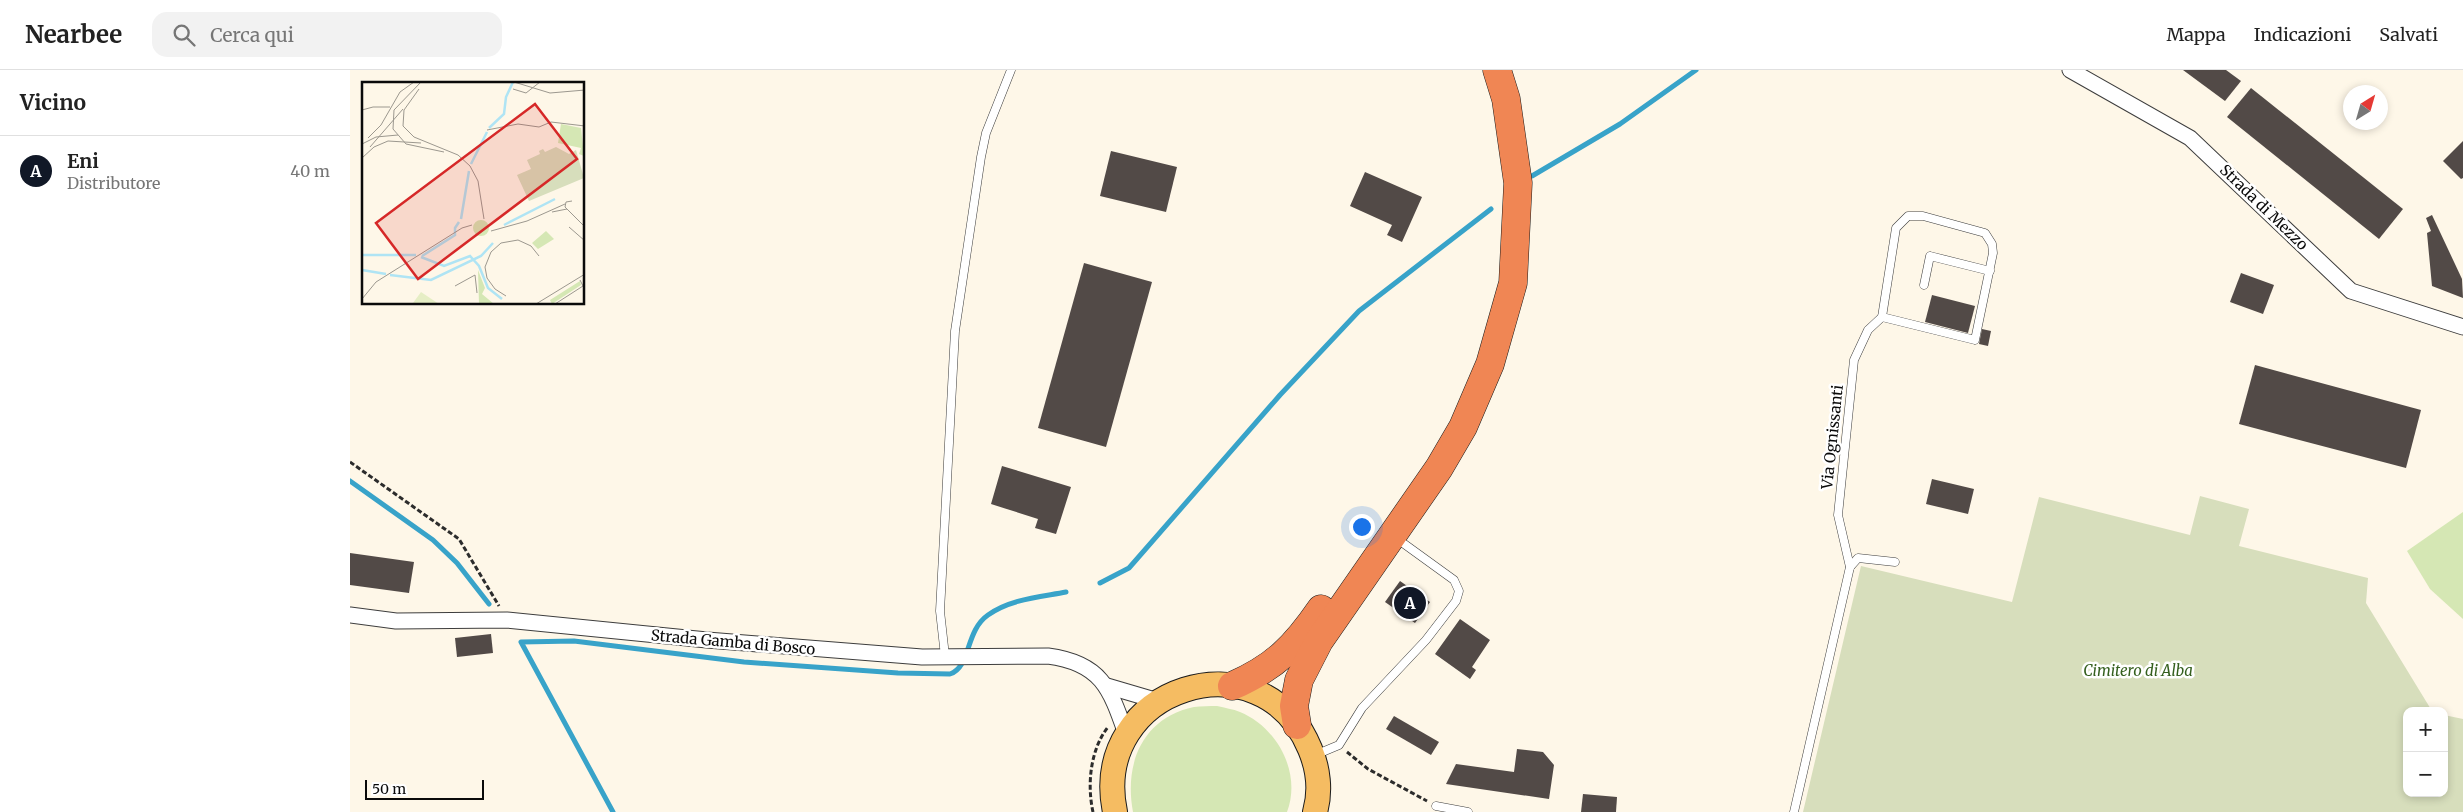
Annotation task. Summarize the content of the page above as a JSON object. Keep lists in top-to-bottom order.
{
  "streets": {
    "street": ["Strada di Mezzo", "Strada Gamba di Bosco"],
    "lane": ["Via Ognissanti"]
  },
  "parks": ["Cimitero di Alba"],
  "scale_bar": "50 m",
  "north": "top right",
  "page": {
    "header": "Nearbee",
    "search": "Cerca qui",
    "nav": ["Mappa", "Indicazioni", "Salvati"],
    "heading": "Vicino",
    "list": [
      {
        "mark": "A",
        "name": "Eni",
        "note": "Distributore",
        "value": "40 m"
      }
    ],
    "pins": "A",
    "map_buttons": ["+", "−"],
    "scale": "50 m"
  }
}
